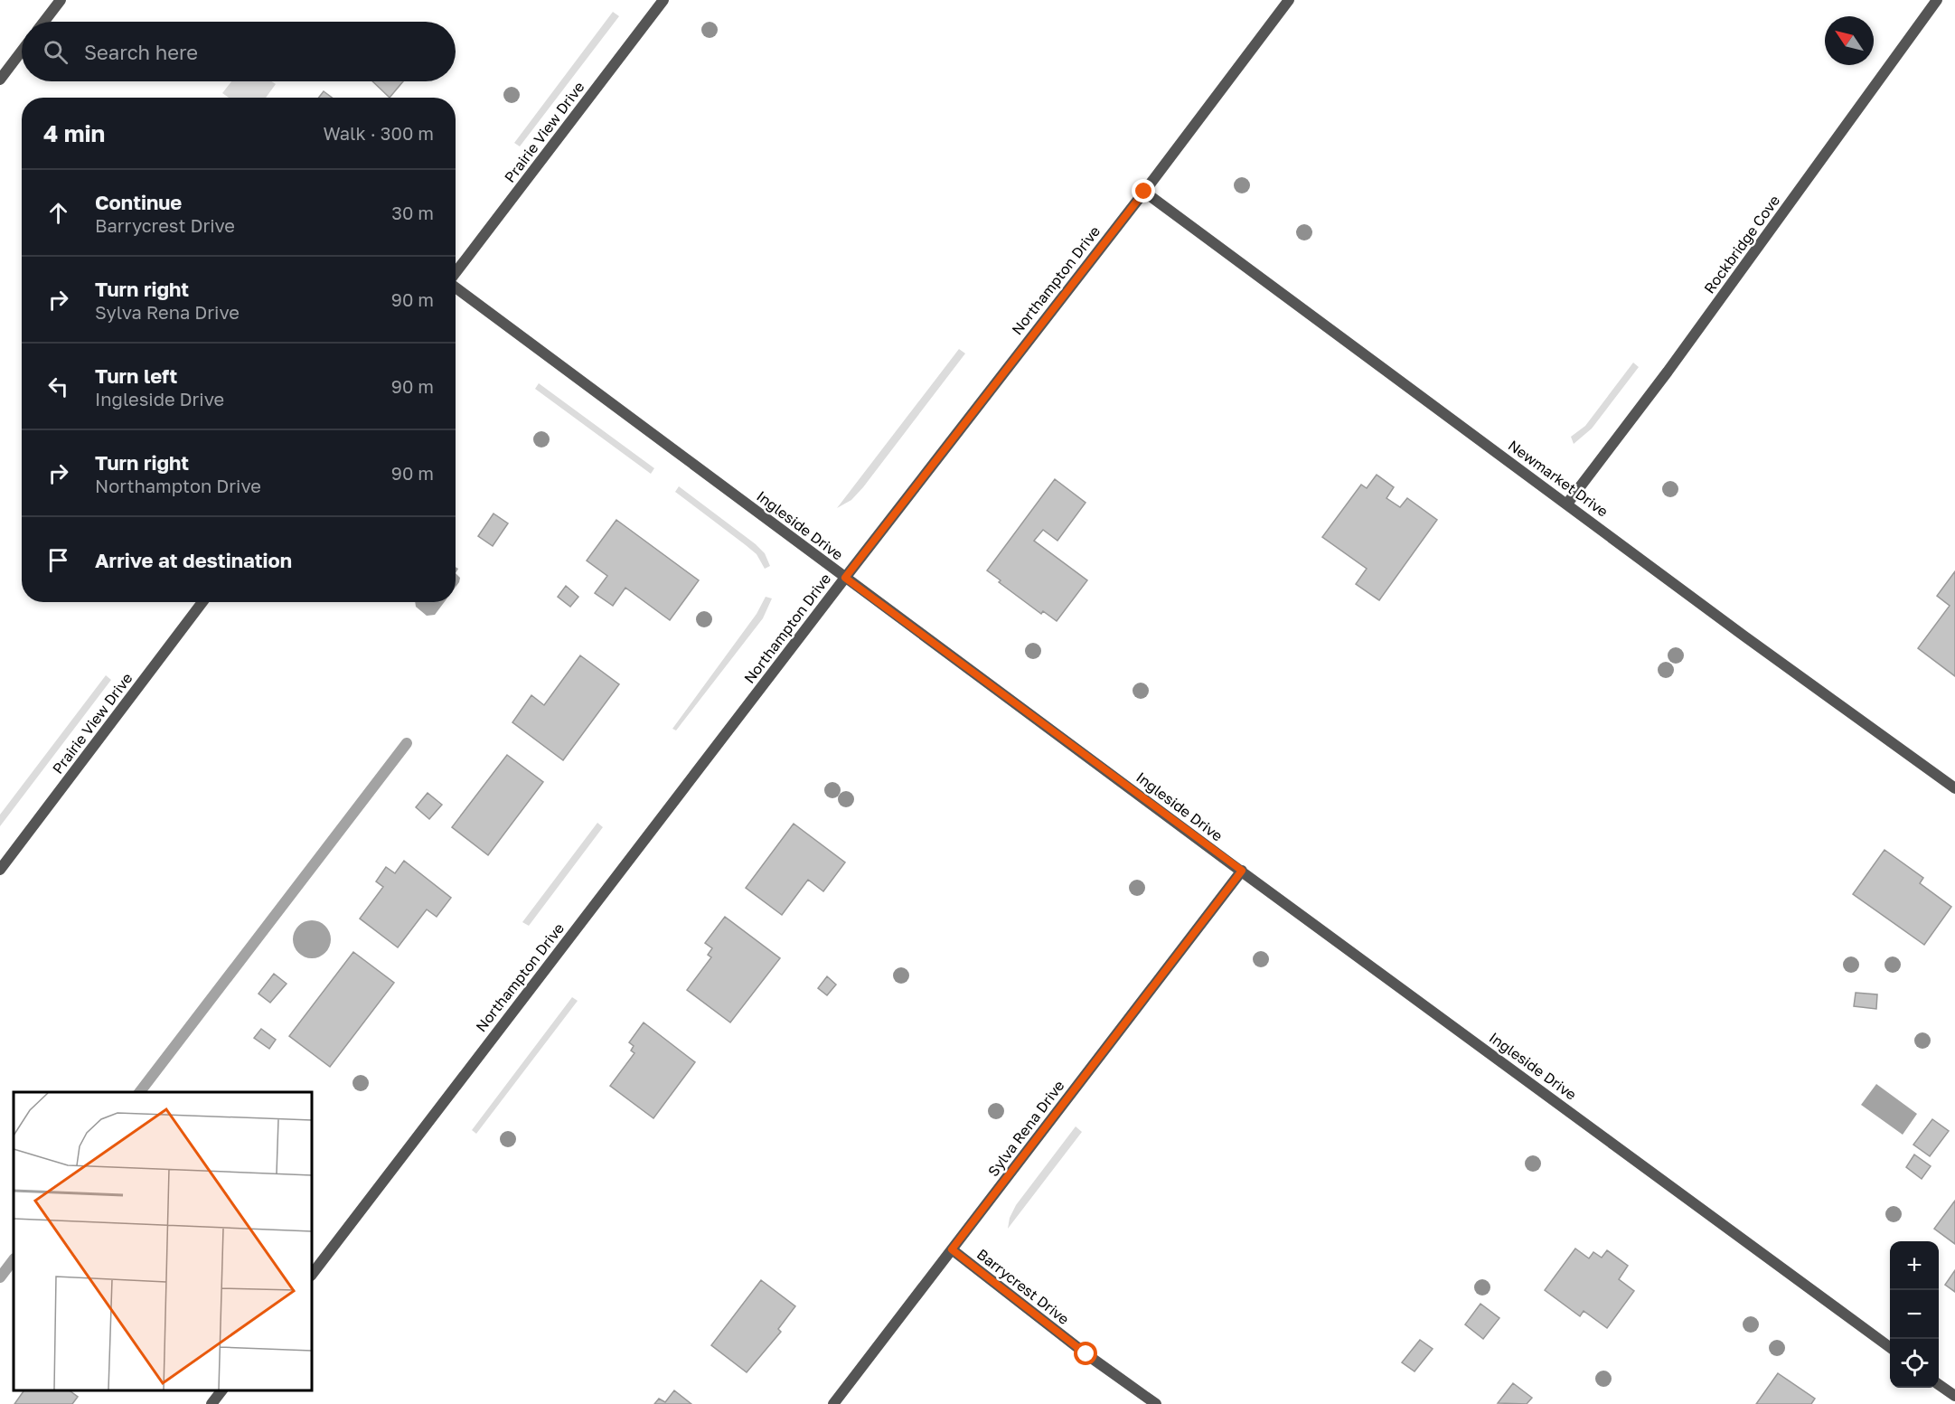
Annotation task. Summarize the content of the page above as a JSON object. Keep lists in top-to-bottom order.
{
  "streets": {
    "street": [
      "Prairie View Drive",
      "Rockbridge Cove",
      "Northampton Drive",
      "Newmarket Drive",
      "Ingleside Drive",
      "Sylva Rena Drive",
      "Barrycrest Drive"
    ]
  },
  "crossings": [
    ["Rockbridge Cove", "Newmarket Drive"],
    ["Northampton Drive", "Newmarket Drive"],
    ["Northampton Drive", "Ingleside Drive"],
    ["Ingleside Drive", "Sylva Rena Drive"],
    ["Sylva Rena Drive", "Barrycrest Drive"]
  ],
  "north": "top left",
  "page": {
    "search": "Search here",
    "heading": ["4 min", "Walk · 300 m"],
    "list": [
      ["Continue", "Barrycrest Drive", "30 m"],
      ["Turn right", "Sylva Rena Drive", "90 m"],
      ["Turn left", "Ingleside Drive", "90 m"],
      ["Turn right", "Northampton Drive", "90 m"],
      "Arrive at destination"
    ],
    "map_buttons": ["+", "−"]
  }
}
